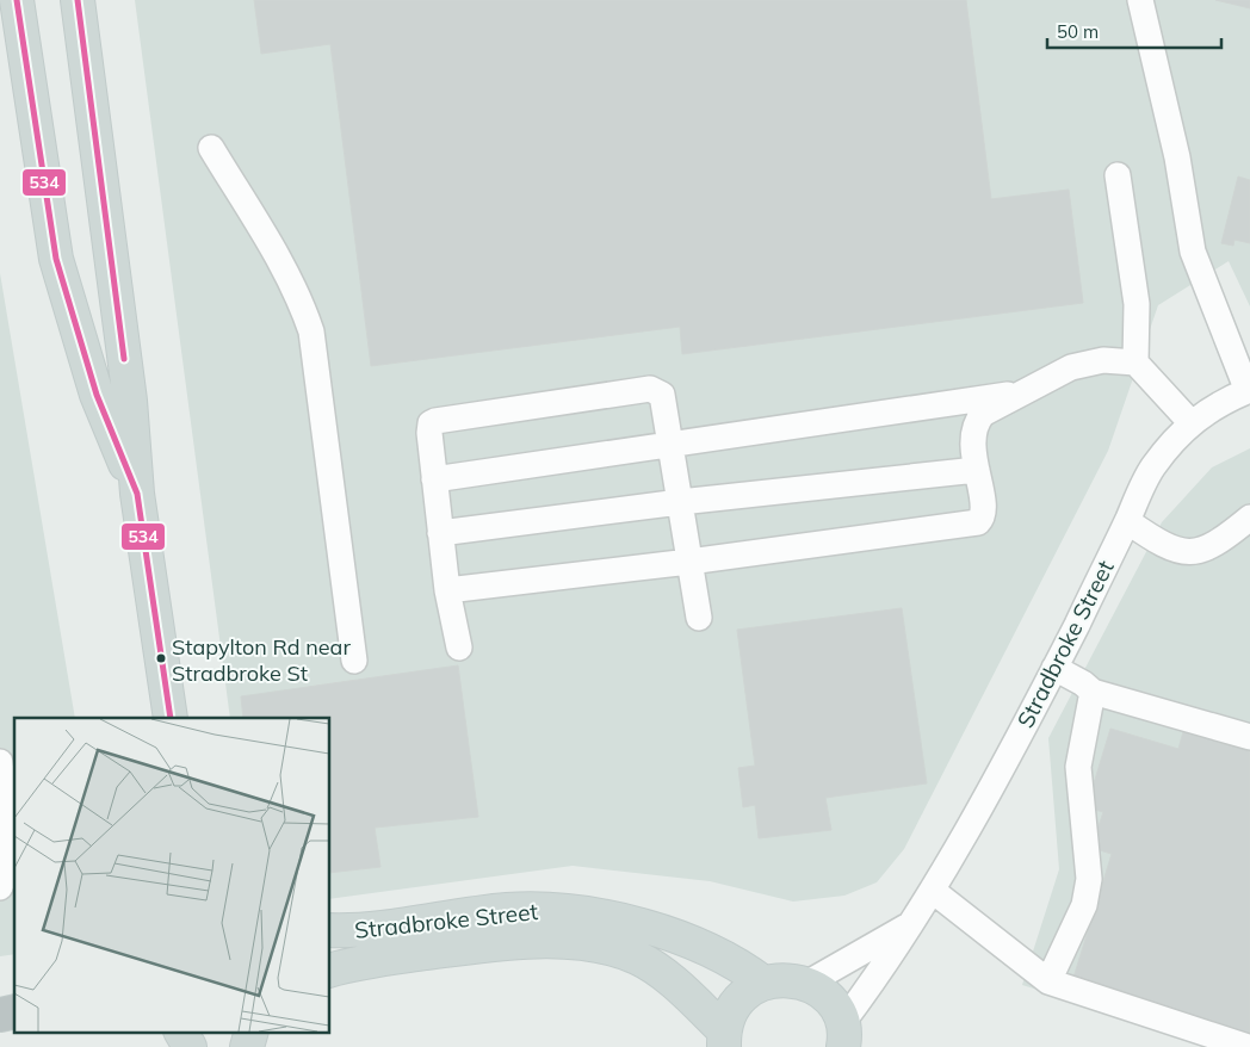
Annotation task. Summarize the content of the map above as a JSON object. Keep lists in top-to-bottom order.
{
  "streets": {
    "main road": ["Stradbroke Street"]
  },
  "places": ["Stapylton Rd near Stradbroke St"],
  "lines": ["transit line 534"],
  "scale_bar": "50 m"
}
